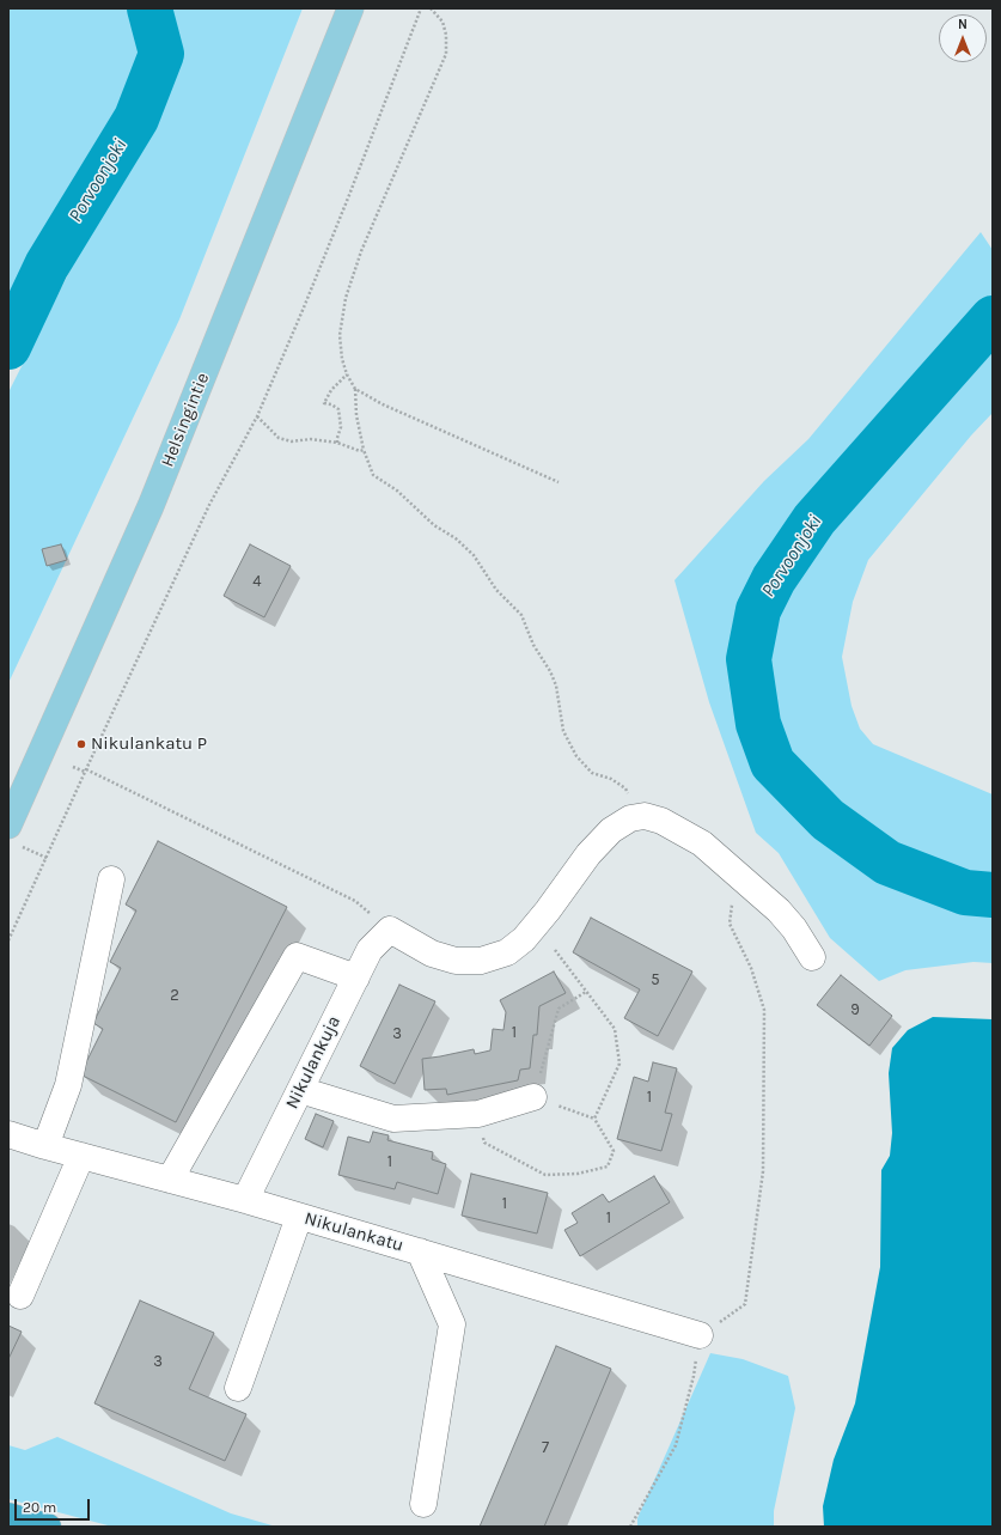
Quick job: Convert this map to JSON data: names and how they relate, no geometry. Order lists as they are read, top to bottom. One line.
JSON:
{"streets":{"main road":["Helsingintie"],"street":["Nikulankuja","Nikulankatu"]},"crossings":[["Nikulankuja","Nikulankatu"]],"water":["Porvoonjoki"],"places":["Nikulankatu P"],"house_numbers":["4","5","2","9","1","3","1","1","1","1","3","7"],"scale_bar":"20 m","north":"top"}
